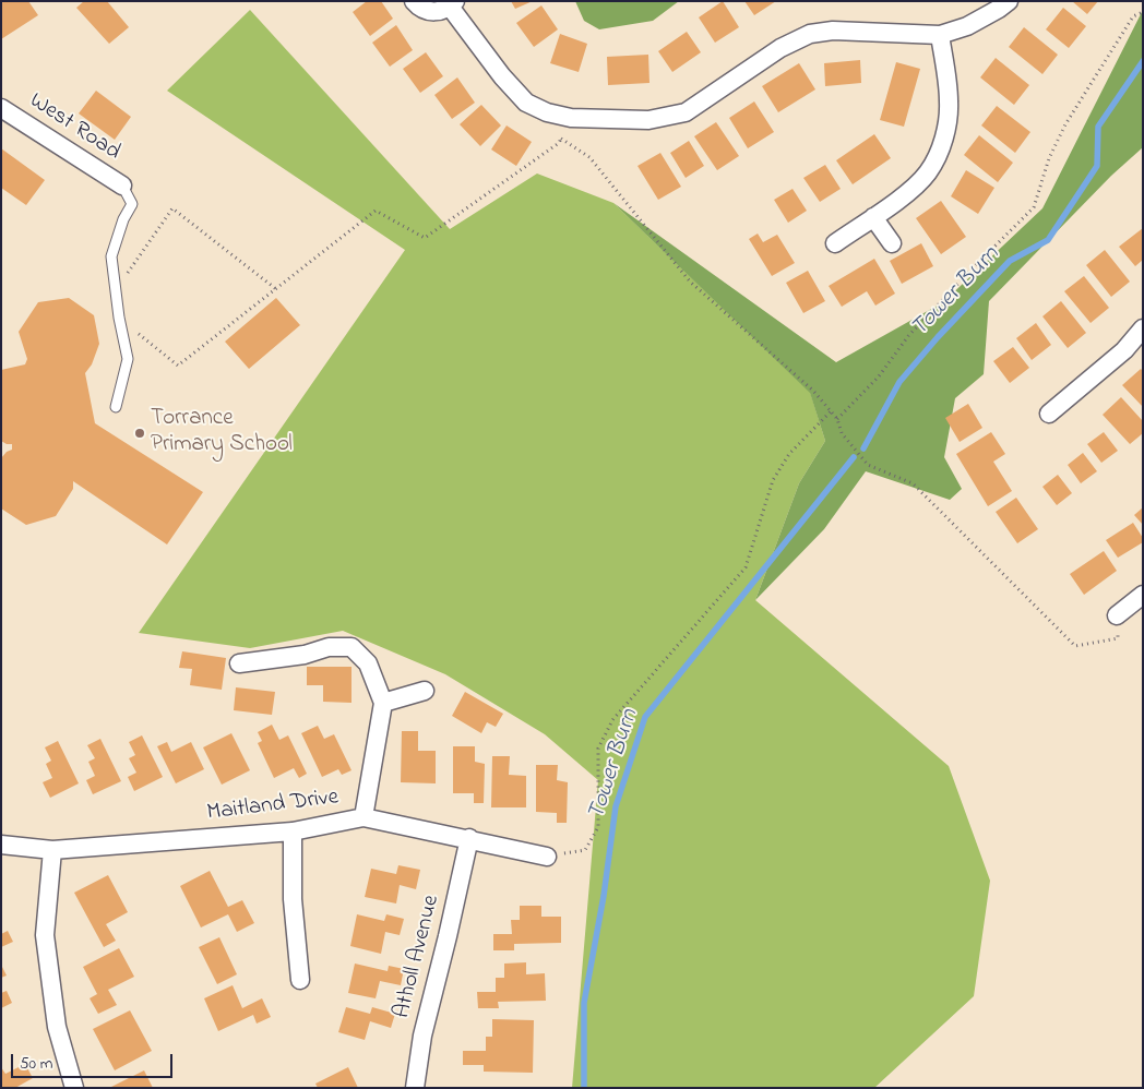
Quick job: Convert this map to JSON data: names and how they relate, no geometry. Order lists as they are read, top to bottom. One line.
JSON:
{"streets":{"street":["West Road","Maitland Drive","Atholl Avenue"]},"crossings":[["Maitland Drive","Atholl Avenue"]],"water":["Tower Burn"],"places":["Torrance Primary School"],"scale_bar":"50 m"}
